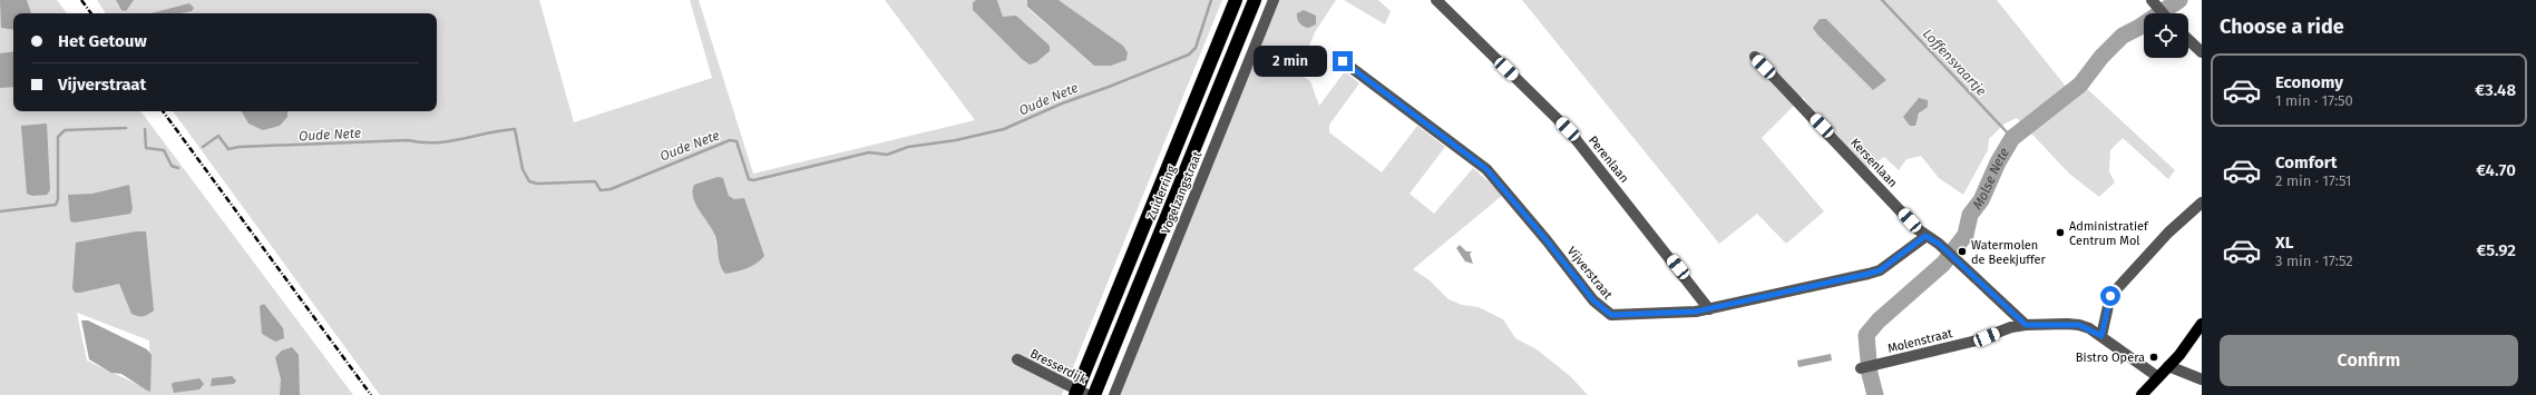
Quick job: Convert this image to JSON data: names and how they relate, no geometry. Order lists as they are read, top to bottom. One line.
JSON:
{"streets":{"highway":["Zuiderring"],"street":["Perenlaan","Kersenlaan","Vogelzangstraat","Vijverstraat","Molenstraat","Bresserdijk"]},"crossings":[["Perenlaan","Vijverstraat"],["Kersenlaan","Vijverstraat"],["Kersenlaan","Molenstraat"],["Zuiderring","Bresserdijk"]],"water":["Loffensvaartje","Oude Nete","Molse Nete"],"places":["Administratief Centrum Mol","Watermolen de Beekjuffer","Bistro Opera"],"page":{"heading":"Choose a ride","banner":["Het Getouw","Vijverstraat"],"bubble":"2 min","list":[{"name":"Economy","note":"1 min · 17:50","value":"€3.48"},{"name":"Comfort","note":"2 min · 17:51","value":"€4.70"},{"name":"XL","note":"3 min · 17:52","value":"€5.92"}],"buttons":"Confirm"}}
